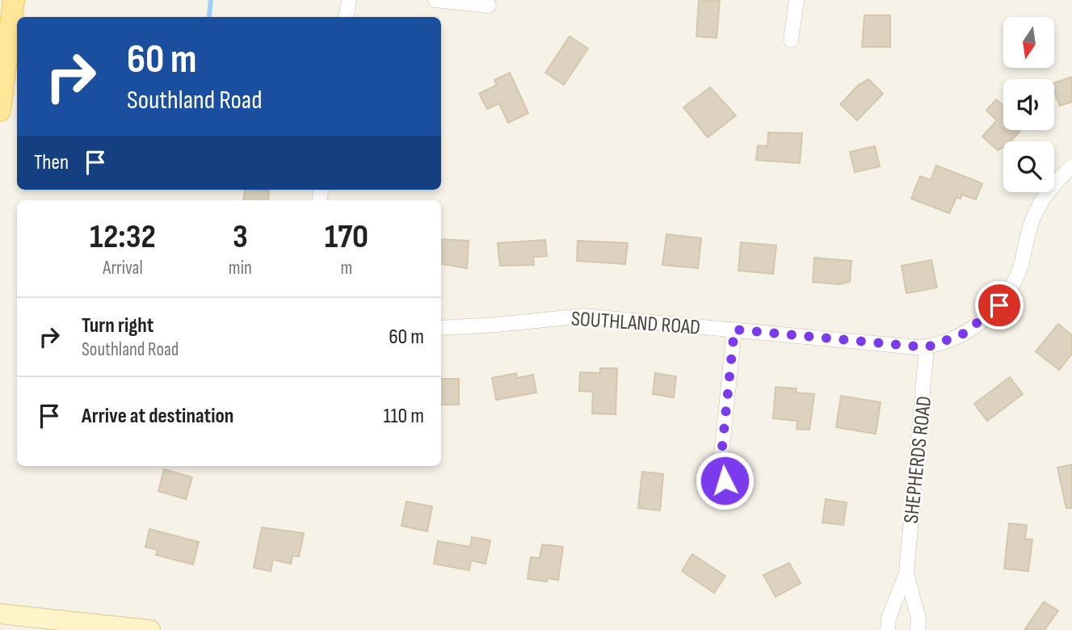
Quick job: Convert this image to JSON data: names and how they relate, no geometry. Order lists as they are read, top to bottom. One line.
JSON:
{"streets":{"street":["SOUTHLAND ROAD","SHEPHERDS ROAD"]},"crossings":[["SOUTHLAND ROAD","SHEPHERDS ROAD"]],"north":"bottom","page":{"turn":["60 m","Southland Road"],"then":"Then","eta":["12:32","Arrival","3","min","170","m"],"list":[{"name":"Turn right","note":"Southland Road","value":"60 m"},{"name":"Arrive at destination","value":"110 m"}]}}
